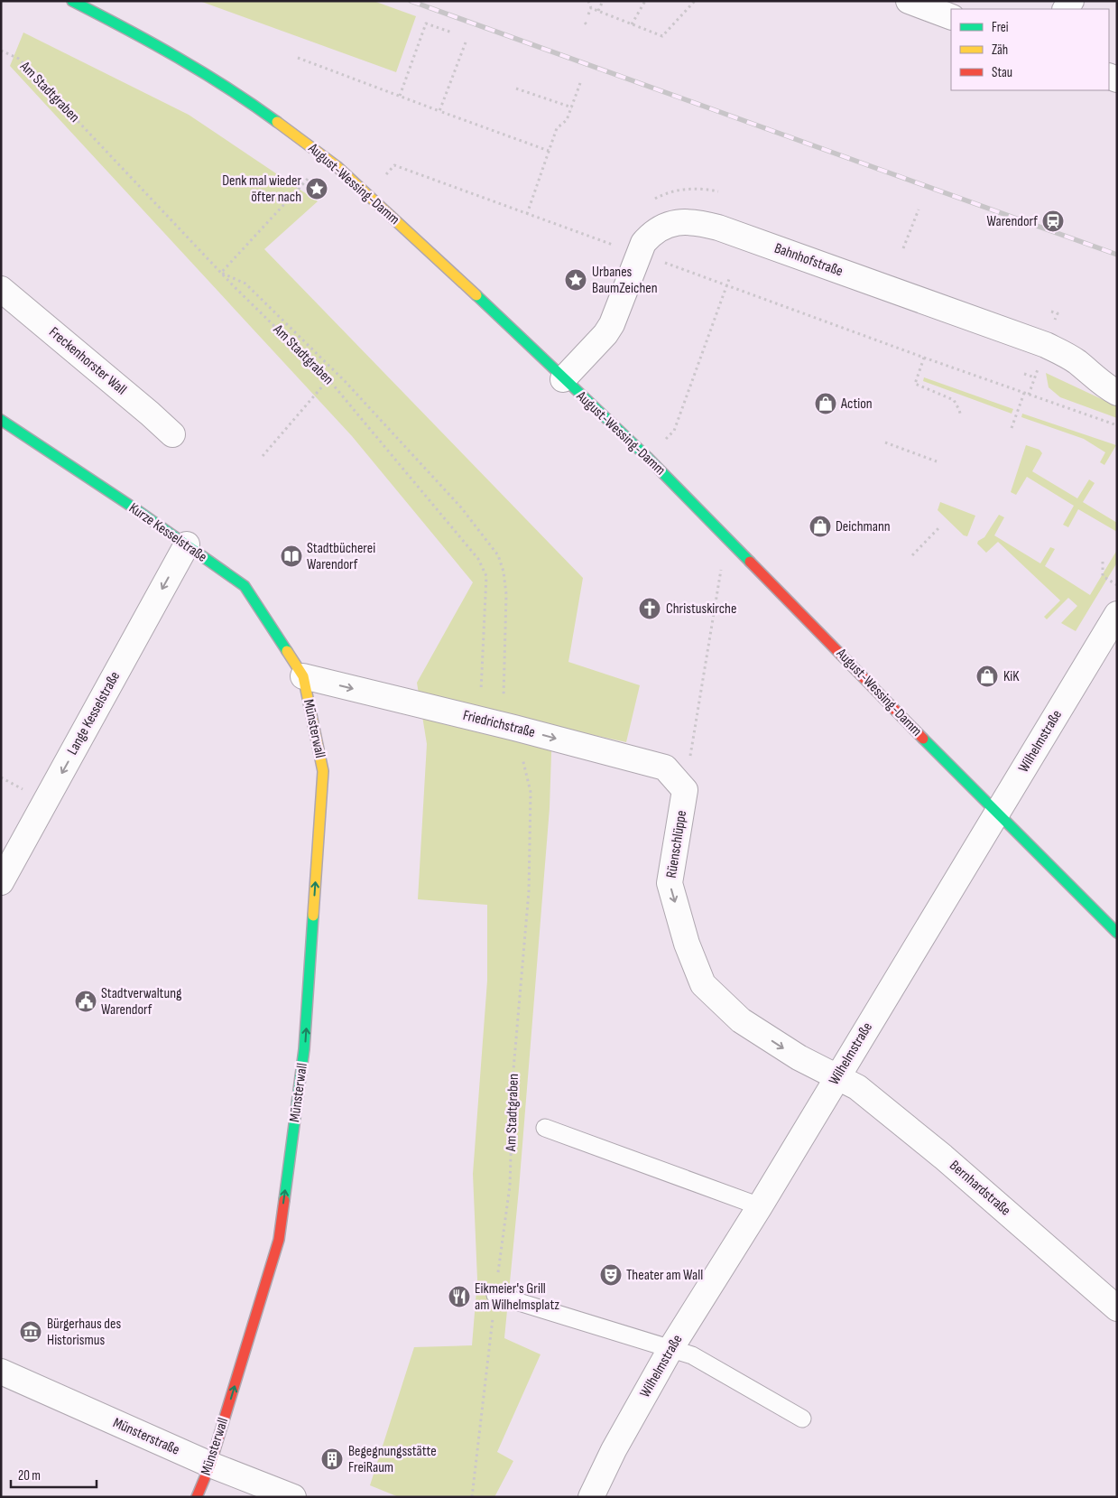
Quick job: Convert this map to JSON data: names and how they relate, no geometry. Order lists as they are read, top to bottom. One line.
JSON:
{"streets":{"main road":["August-Wessing-Damm","Kurze Kesselstraße","Münsterwall"],"street":["Bahnhofstraße","Freckenhorster Wall","Lange Kesselstraße","Friedrichstraße","Wilhelmstraße","Rüenschlüppe","Bernhardstraße","Münsterstraße"],"path":["Am Stadtgraben"]},"crossings":[["Am Stadtgraben","Friedrichstraße"],["August-Wessing-Damm","Bahnhofstraße"],["August-Wessing-Damm","Wilhelmstraße"],["August-Wessing-Damm","Rüenschlüppe"],["Kurze Kesselstraße","Lange Kesselstraße"],["Kurze Kesselstraße","Friedrichstraße"],["Kurze Kesselstraße","Münsterwall"],["Friedrichstraße","Münsterwall"],["Friedrichstraße","Rüenschlüppe"],["Münsterwall","Münsterstraße"],["Wilhelmstraße","Rüenschlüppe"],["Wilhelmstraße","Bernhardstraße"],["Rüenschlüppe","Bernhardstraße"]],"one_way":["Lange Kesselstraße","Friedrichstraße","Münsterwall","Rüenschlüppe"],"places":{"place":["Denk mal wieder öfter nach","Urbanes BaumZeichen"],"station":["Warendorf"],"shop":["Action","Deichmann","KiK"],"library":["Stadtbücherei Warendorf"],"church":["Christuskirche"],"public building":["Stadtverwaltung Warendorf"],"theatre":["Theater am Wall"],"restaurant":["Eikmeier's Grill am Wilhelmsplatz"],"museum":["Bürgerhaus des Historismus"],"building":["Begegnungsstätte FreiRaum"]},"legend":["Frei","Zäh","Stau"],"scale_bar":"20 m"}
